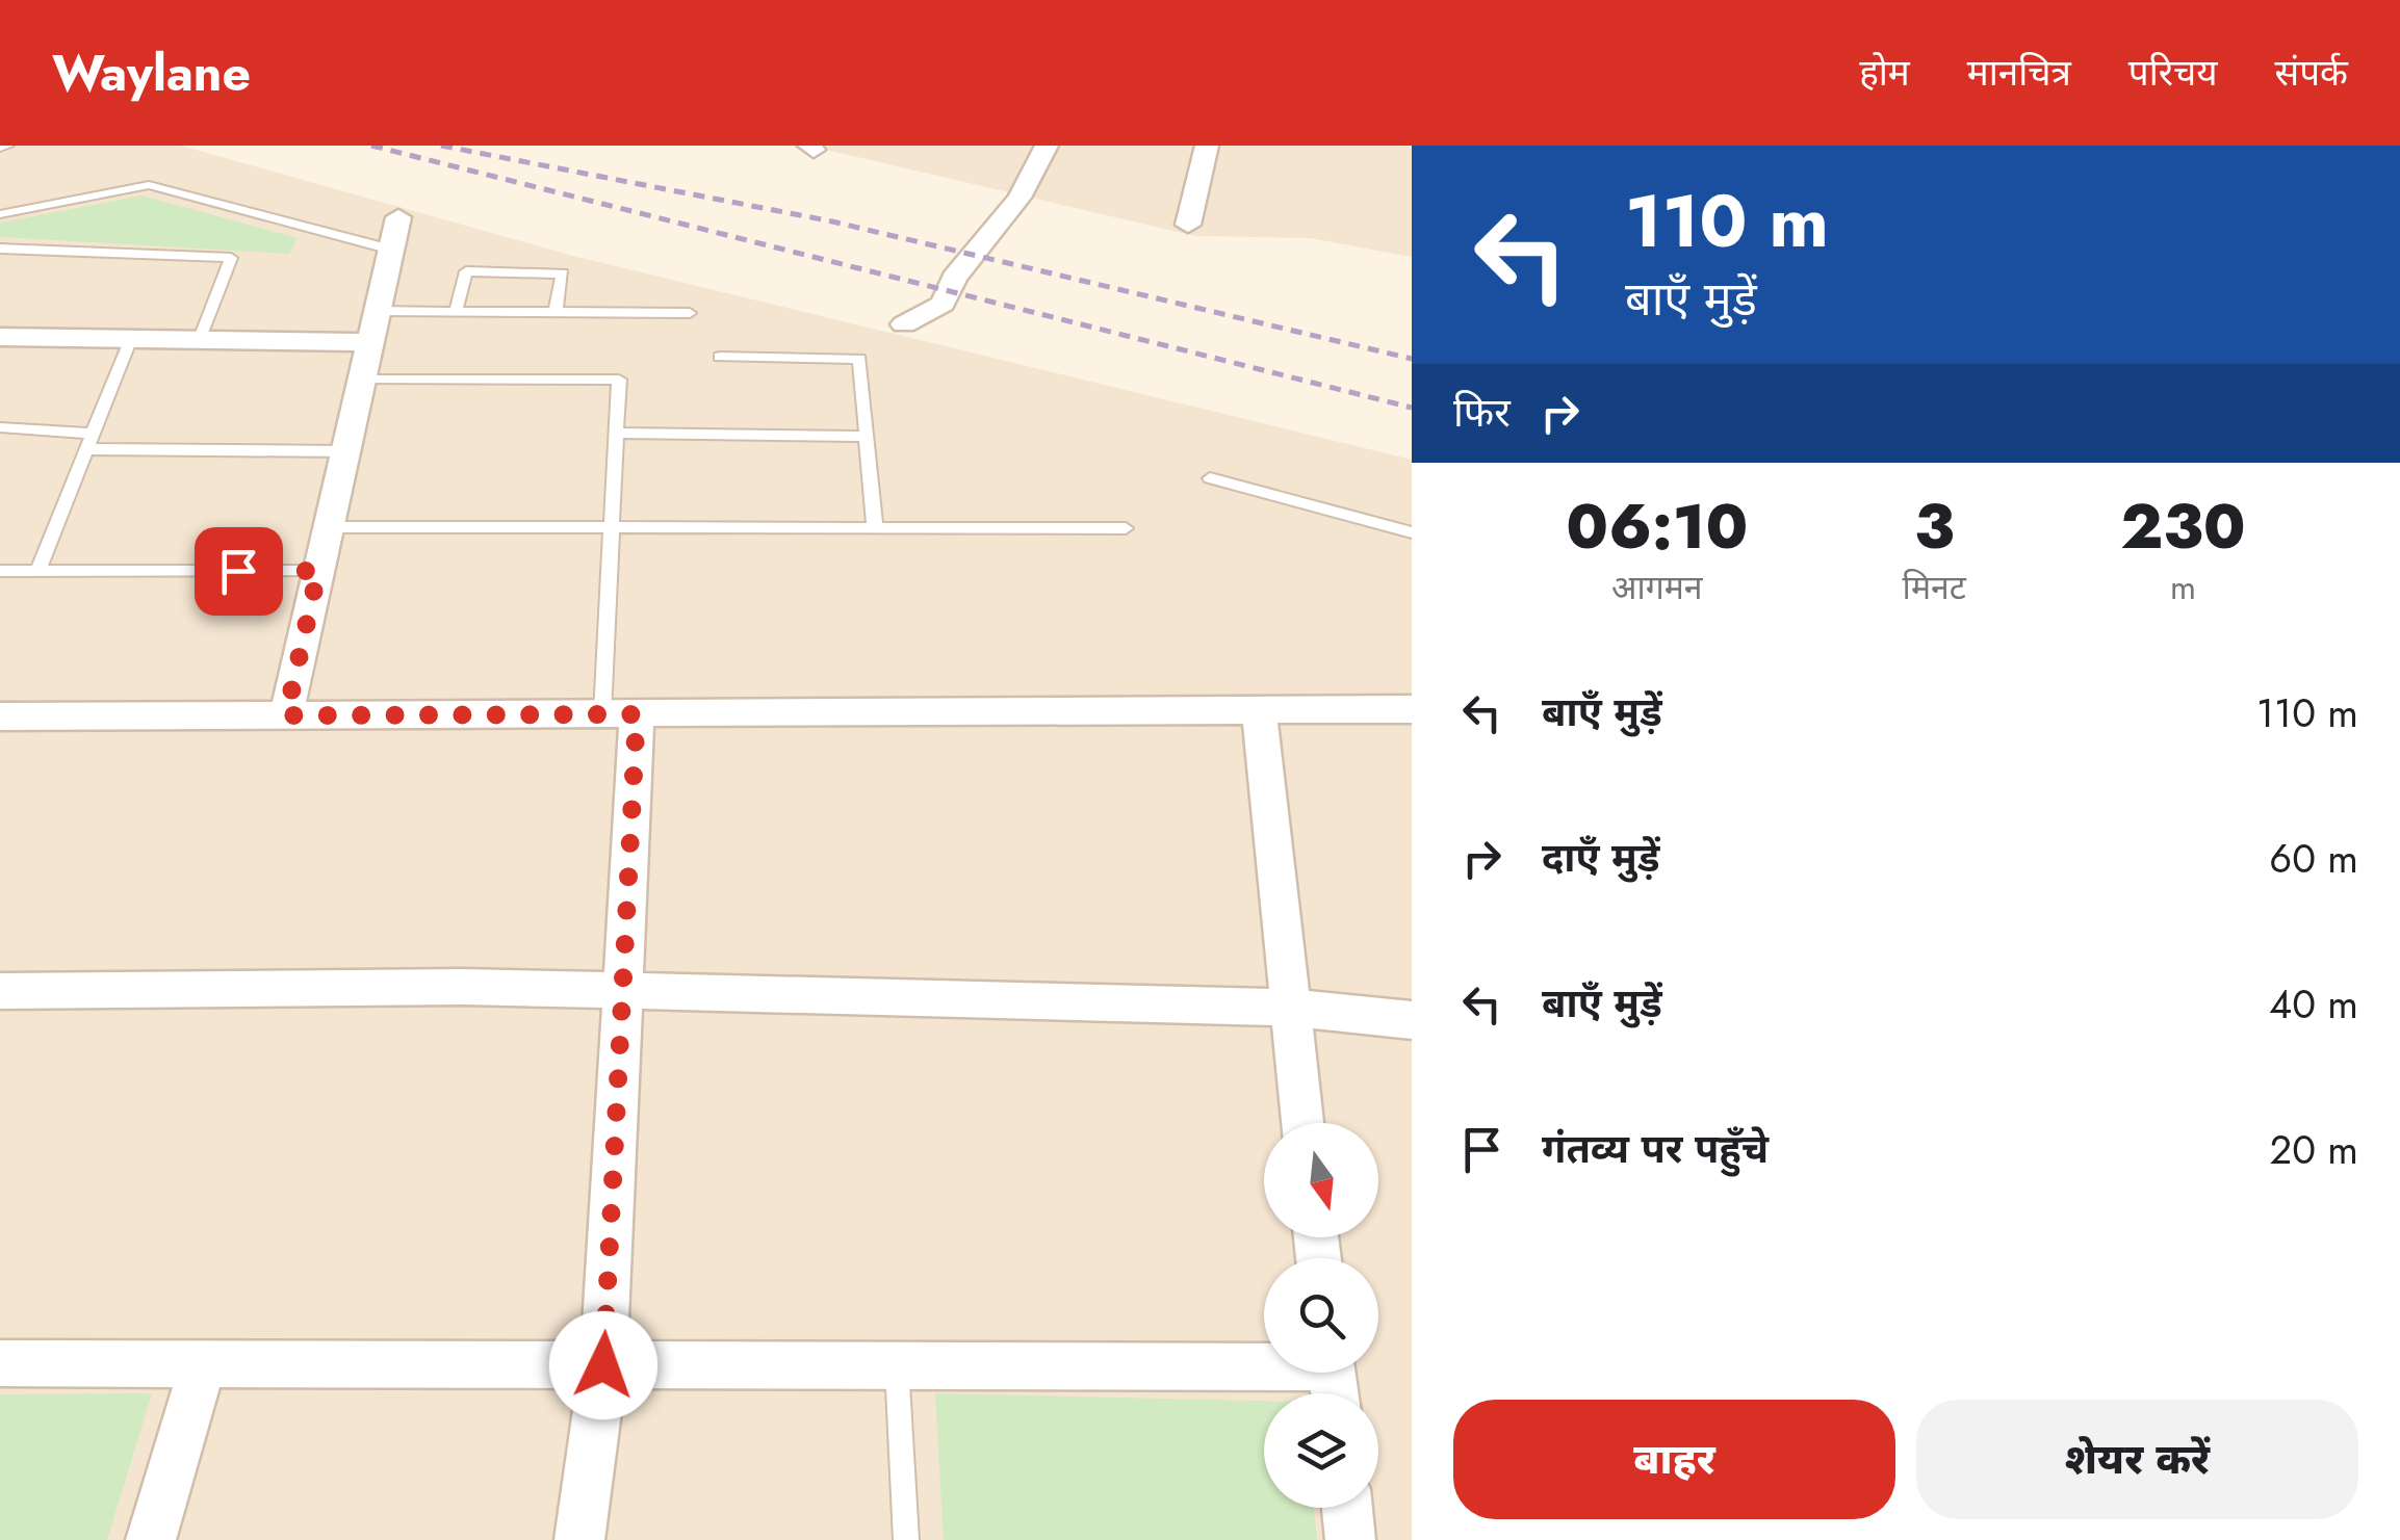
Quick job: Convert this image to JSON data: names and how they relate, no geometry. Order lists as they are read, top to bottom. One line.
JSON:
{"north":"bottom","page":{"header":"Waylane","nav":["होम","मानचित्र","परिचय","संपर्क"],"turn":["110 m","बाएँ मुड़ें"],"then":"फिर","eta":["06:10","आगमन","3","मिनट","230","m"],"list":[{"name":"बाएँ मुड़ें","value":"110 m"},{"name":"दाएँ मुड़ें","value":"60 m"},{"name":"बाएँ मुड़ें","value":"40 m"},{"name":"गंतव्य पर पहुँचे","value":"20 m"}],"buttons":["बाहर","शेयर करें"]}}
